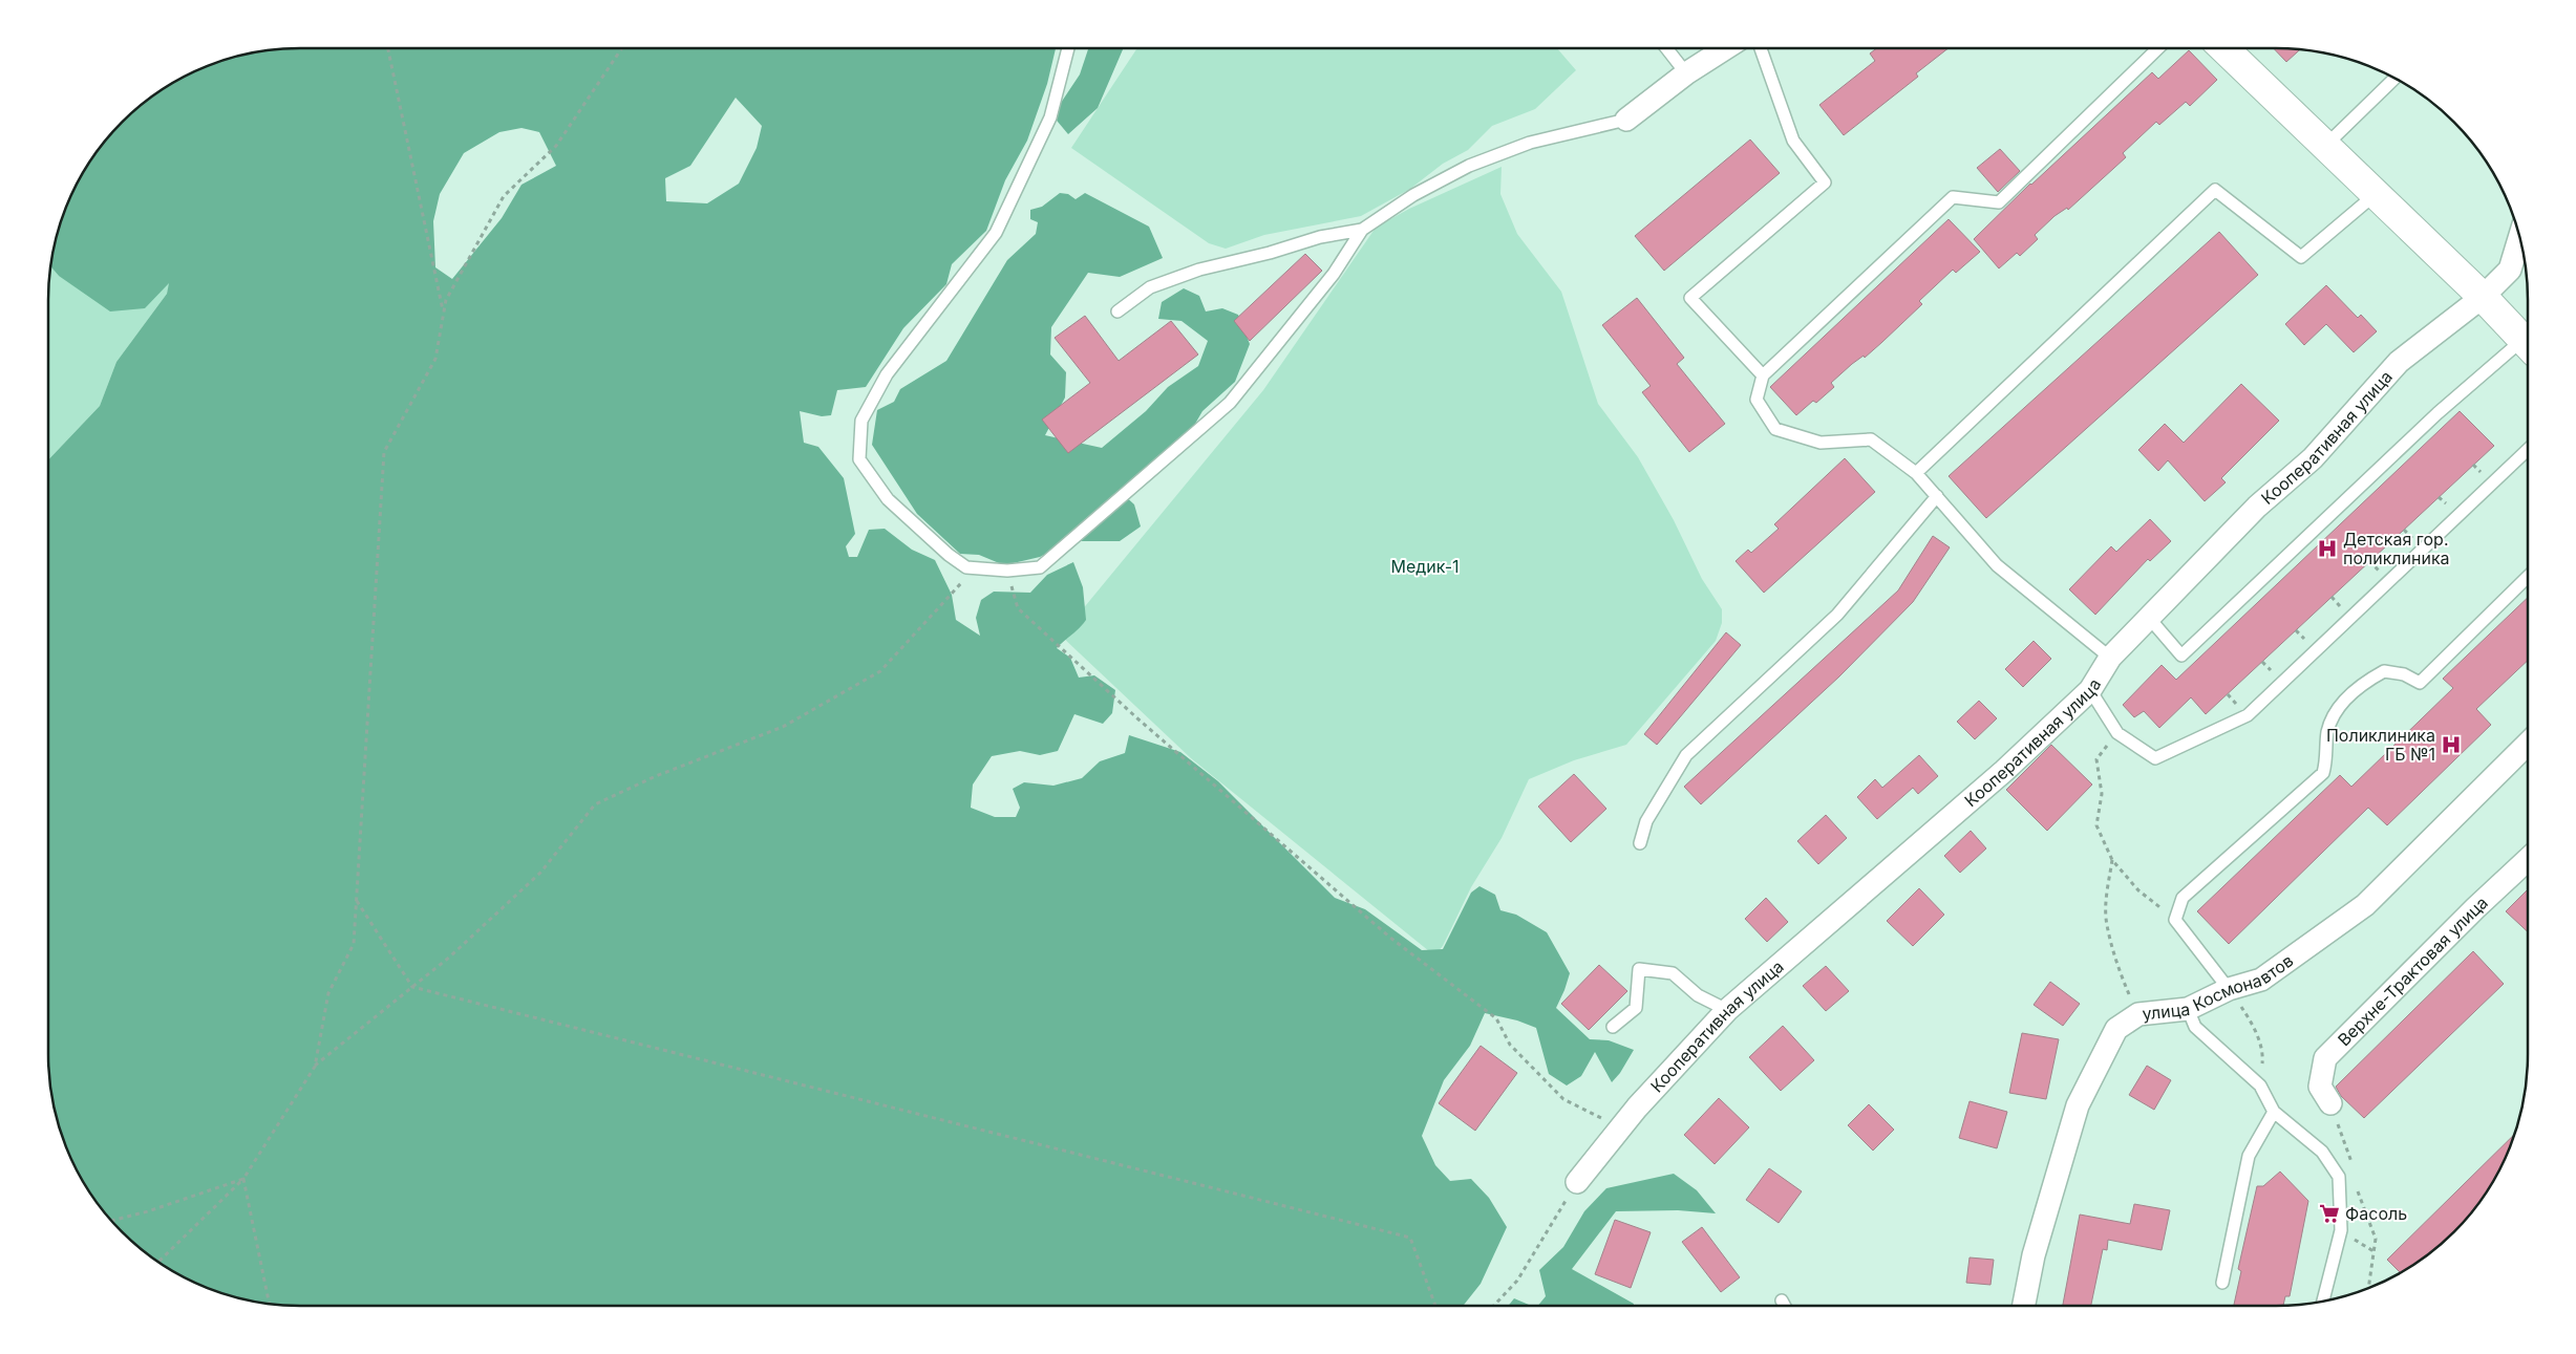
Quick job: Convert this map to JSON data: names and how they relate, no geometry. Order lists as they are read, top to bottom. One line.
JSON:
{"streets":{"street":["Кооперативная улица","Верхне-Трактовая улица","улица Космонавтов"]},"parks":["Медик-1"],"places":{"hospital":["Детская гор. поликлиника","Поликлиника ГБ №1"],"supermarket":["Фасоль"]}}
